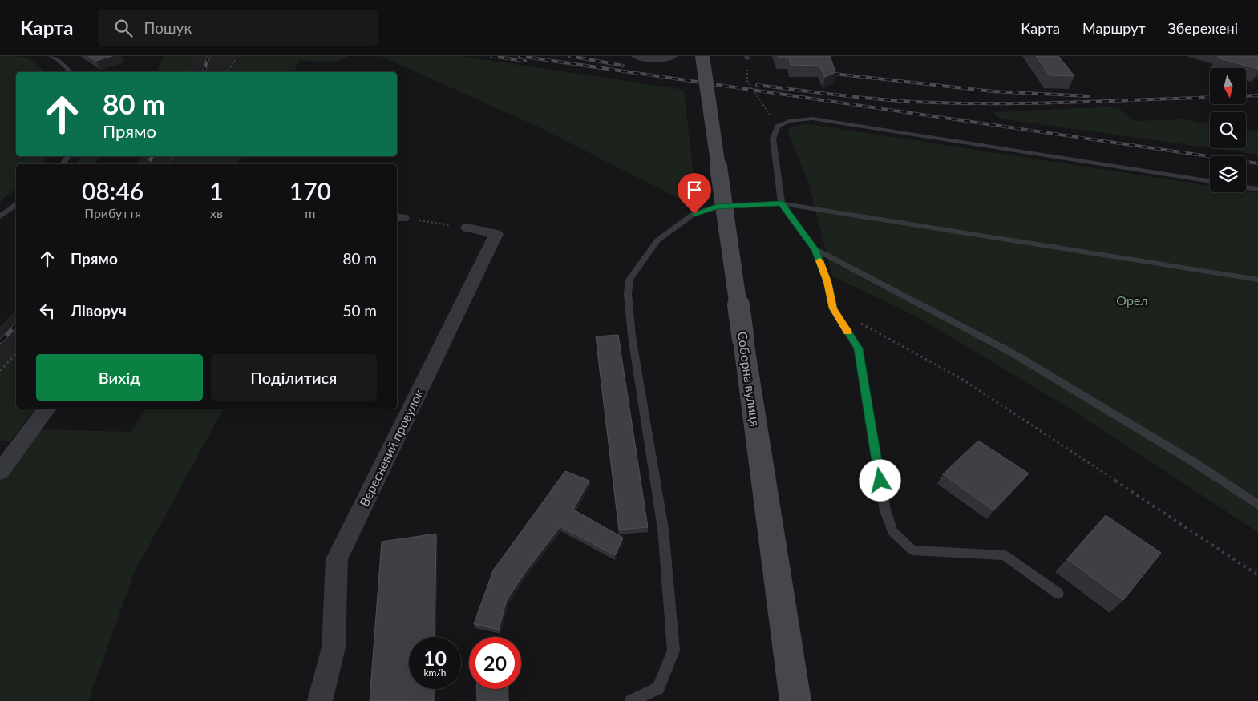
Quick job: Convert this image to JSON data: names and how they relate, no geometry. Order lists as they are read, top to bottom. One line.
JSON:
{"streets":{"main road":["Соборна вулиця"],"street":["Вересневий провулок"]},"parks":["Орел"],"north":"bottom","page":{"header":"Карта","search":"Пошук","nav":["Карта","Маршрут","Збережені"],"turn":["80 m","Прямо"],"eta":["08:46","Прибуття","1","хв","170","m"],"list":[{"name":"Прямо","value":"80 m"},{"name":"Ліворуч","value":"50 m"}],"buttons":["Вихід","Поділитися"],"speed":"10 km/h","limit":"20"}}
